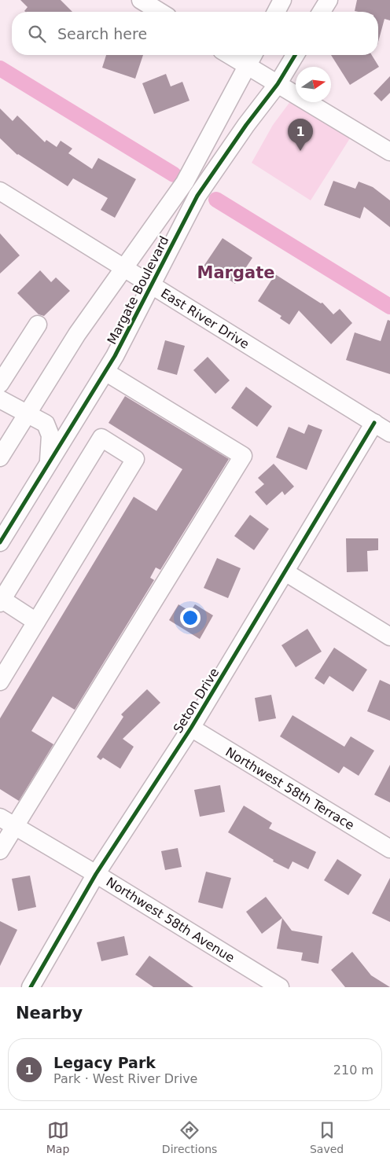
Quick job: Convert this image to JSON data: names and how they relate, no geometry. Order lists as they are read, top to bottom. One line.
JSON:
{"streets":{"street":["Margate Boulevard","East River Drive","Seton Drive","Northwest 58th Terrace","Northwest 58th Avenue"]},"crossings":[["Margate Boulevard","East River Drive"],["East River Drive","Seton Drive"],["Seton Drive","Northwest 58th Terrace"],["Seton Drive","Northwest 58th Avenue"]],"districts":["Margate"],"north":"right","page":{"search":"Search here","pins":"1","heading":"Nearby","list":[{"mark":"1","name":"Legacy Park","note":"Park · West River Drive","value":"210 m"}],"nav":["Map","Directions","Saved"]}}
